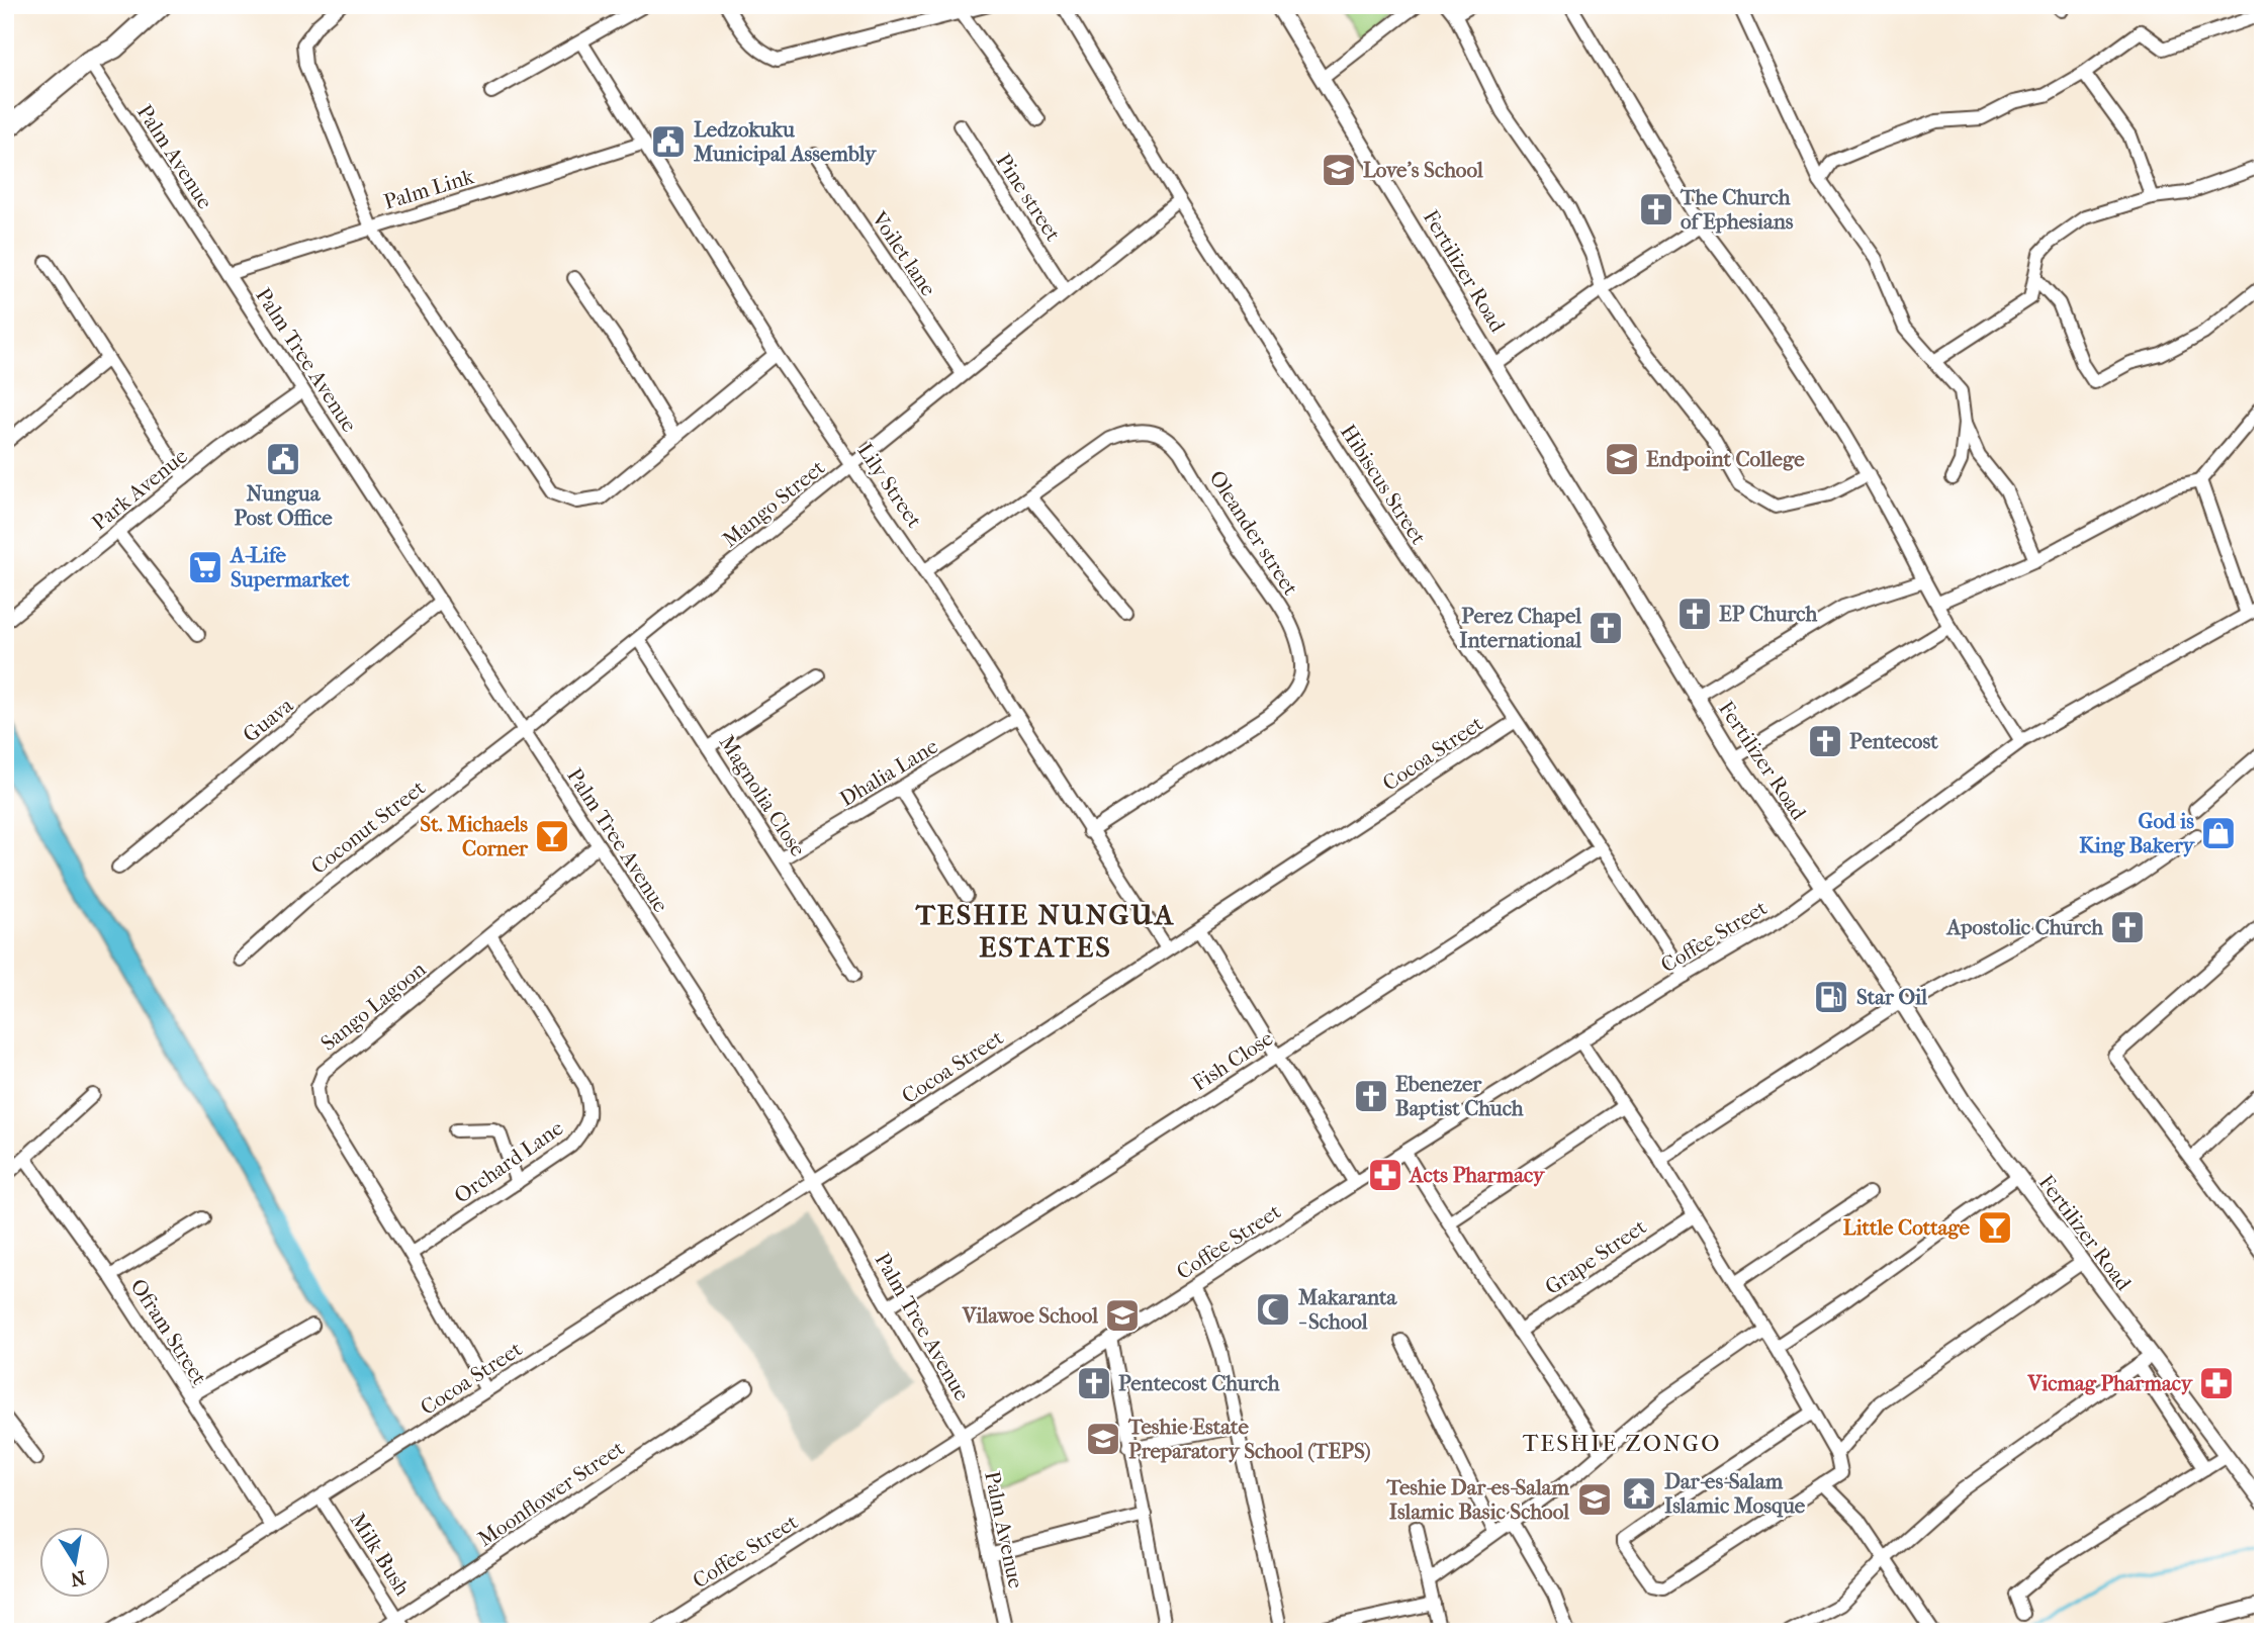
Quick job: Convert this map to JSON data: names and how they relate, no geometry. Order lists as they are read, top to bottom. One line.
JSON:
{"streets":{"street":["Palm Avenue","Palm Link","Pine street","Voilet lane","Fertilizer Road","Palm Tree Avenue","Hibiscus Street","Lily Street","Park Avenue","Mango Street","Oleander street","Guava","Cocoa Street","Dhalia Lane","Magnolia Close","Coconut Street","Coffee Street","Sango Lagoon","Fish Close","Orchard Lane","Grape Street","Ofram Street","Moonflower Street","Milk Bush"]},"crossings":[["Palm Avenue","Palm Link"],["Palm Avenue","Palm Tree Avenue"],["Palm Avenue","Coffee Street"],["Palm Link","Palm Tree Avenue"],["Palm Link","Lily Street"],["Pine street","Mango Street"],["Voilet lane","Mango Street"],["Fertilizer Road","Coffee Street"],["Palm Tree Avenue","Park Avenue"],["Palm Tree Avenue","Mango Street"],["Palm Tree Avenue","Guava"],["Palm Tree Avenue","Cocoa Street"],["Palm Tree Avenue","Coconut Street"],["Palm Tree Avenue","Coffee Street"],["Palm Tree Avenue","Sango Lagoon"],["Palm Tree Avenue","Fish Close"],["Hibiscus Street","Mango Street"],["Hibiscus Street","Cocoa Street"],["Hibiscus Street","Coffee Street"],["Hibiscus Street","Fish Close"],["Lily Street","Mango Street"],["Lily Street","Oleander street"],["Lily Street","Cocoa Street"],["Lily Street","Dhalia Lane"],["Mango Street","Magnolia Close"],["Mango Street","Coconut Street"],["Cocoa Street","Sango Lagoon"],["Cocoa Street","Milk Bush"],["Dhalia Lane","Magnolia Close"],["Sango Lagoon","Orchard Lane"],["Moonflower Street","Milk Bush"]],"districts":["TESHIE NUNGUA ESTATES","TESHIE ZONGO"],"places":{"public building":["Ledzokuku Municipal Assembly","Nungua Post Office"],"school or university":["Love's School","Endpoint College","Vilawoe School","Teshie Estate Preparatory School (TEPS)","Teshie Dar-es-Salam Islamic Basic School"],"church":["The Church of Ephesians","EP Church","Perez Chapel International","Pentecost","Apostolic Church","Ebenezer Baptist Chuch","Pentecost Church"],"supermarket":["A-Life Supermarket"],"shop":["God is King Bakery"],"bar":["St. Michaels Corner","Little Cottage"],"fuel station":["Star Oil"],"pharmacy":["Acts Pharmacy","Vicmag Pharmacy"],"mosque":["Makaranta - School"],"temple":["Dar-es-Salam Islamic Mosque"]},"north":"bottom"}
